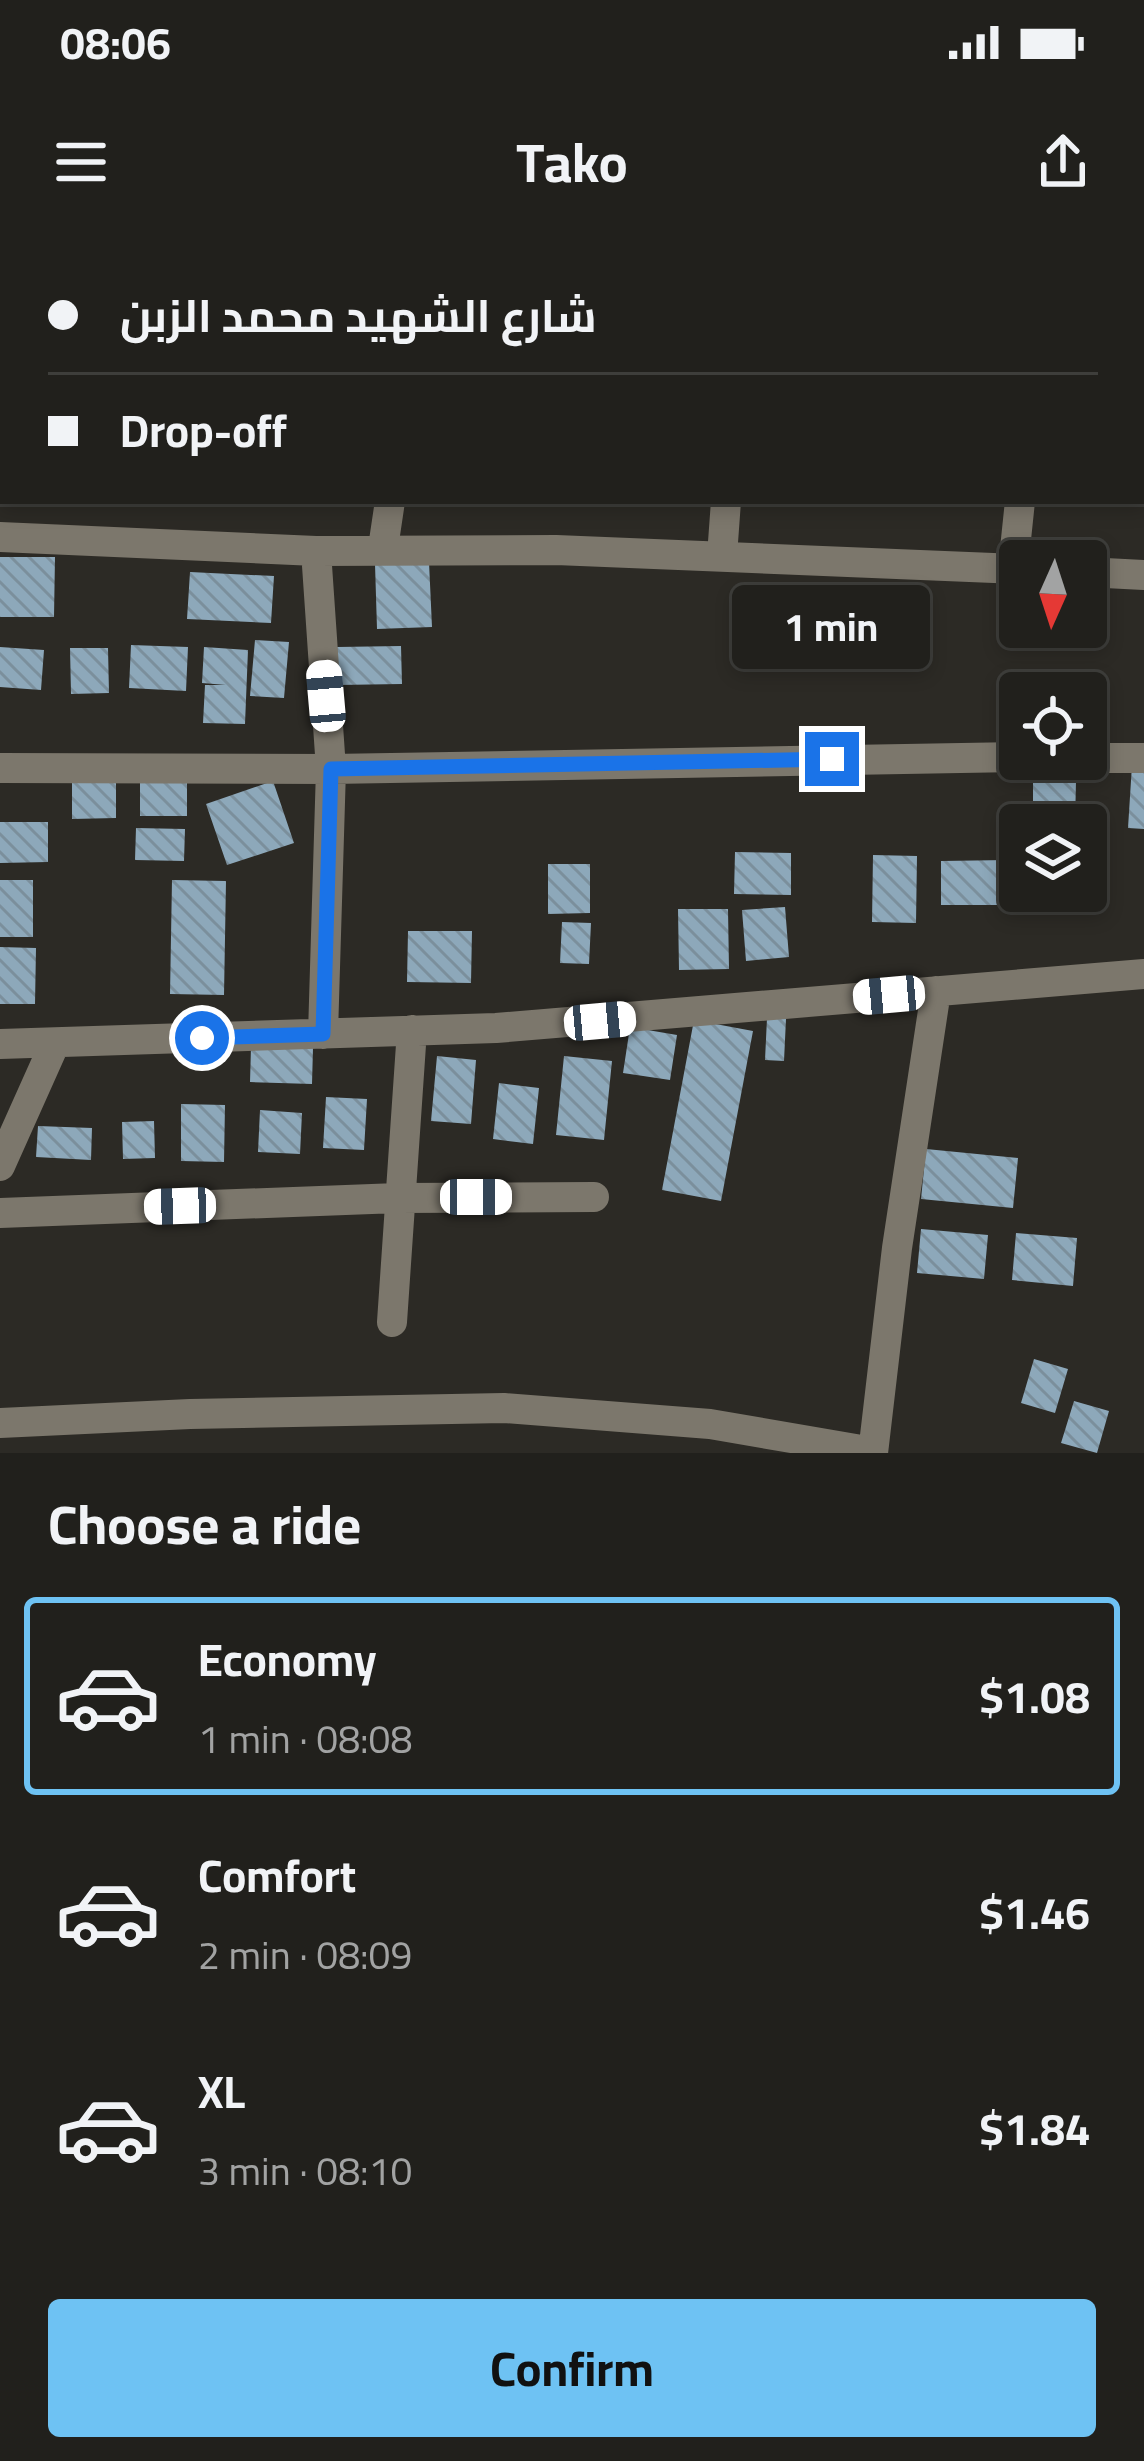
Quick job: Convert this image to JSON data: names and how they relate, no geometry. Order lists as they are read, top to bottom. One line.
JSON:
{"north":"bottom","page":{"status":"08:06","header":"Tako","banner":["شارع الشهيد محمد الزبن","Drop-off"],"bubble":"1 min","heading":"Choose a ride","list":[{"name":"Economy","note":"1 min · 08:08","value":"$1.08"},{"name":"Comfort","note":"2 min · 08:09","value":"$1.46"},{"name":"XL","note":"3 min · 08:10","value":"$1.84"}],"buttons":"Confirm"}}
